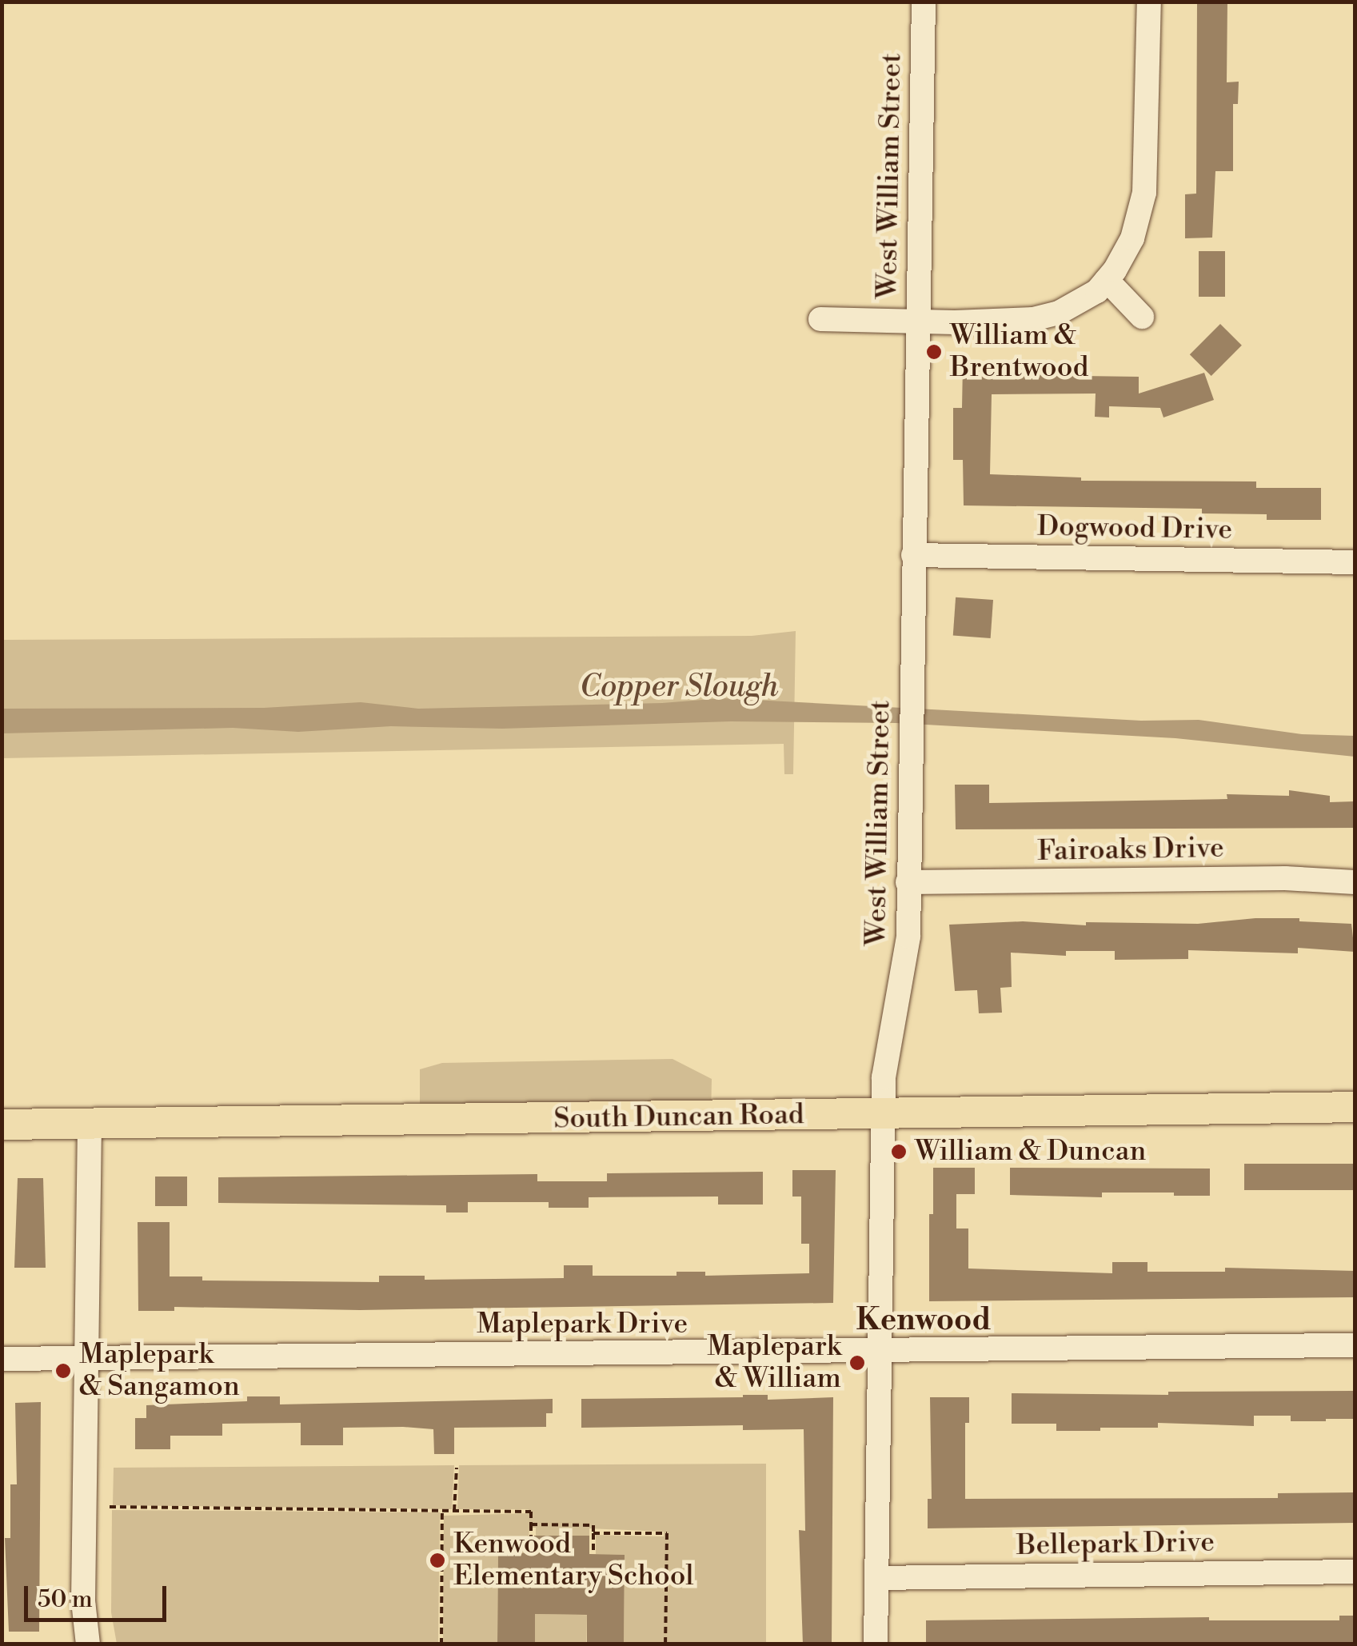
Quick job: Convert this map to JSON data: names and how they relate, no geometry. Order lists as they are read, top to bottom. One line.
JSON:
{"streets":{"main road":["South Duncan Road"],"street":["West William Street","Dogwood Drive","Fairoaks Drive","Maplepark Drive","Bellepark Drive"]},"crossings":[["West William Street","Dogwood Drive"],["West William Street","Fairoaks Drive"],["West William Street","South Duncan Road"],["West William Street","Maplepark Drive"],["West William Street","Bellepark Drive"]],"districts":["Kenwood"],"water":["Copper Slough"],"places":["William & Brentwood","William & Duncan","Maplepark & William","Maplepark & Sangamon","Kenwood Elementary School"],"scale_bar":"50 m"}
